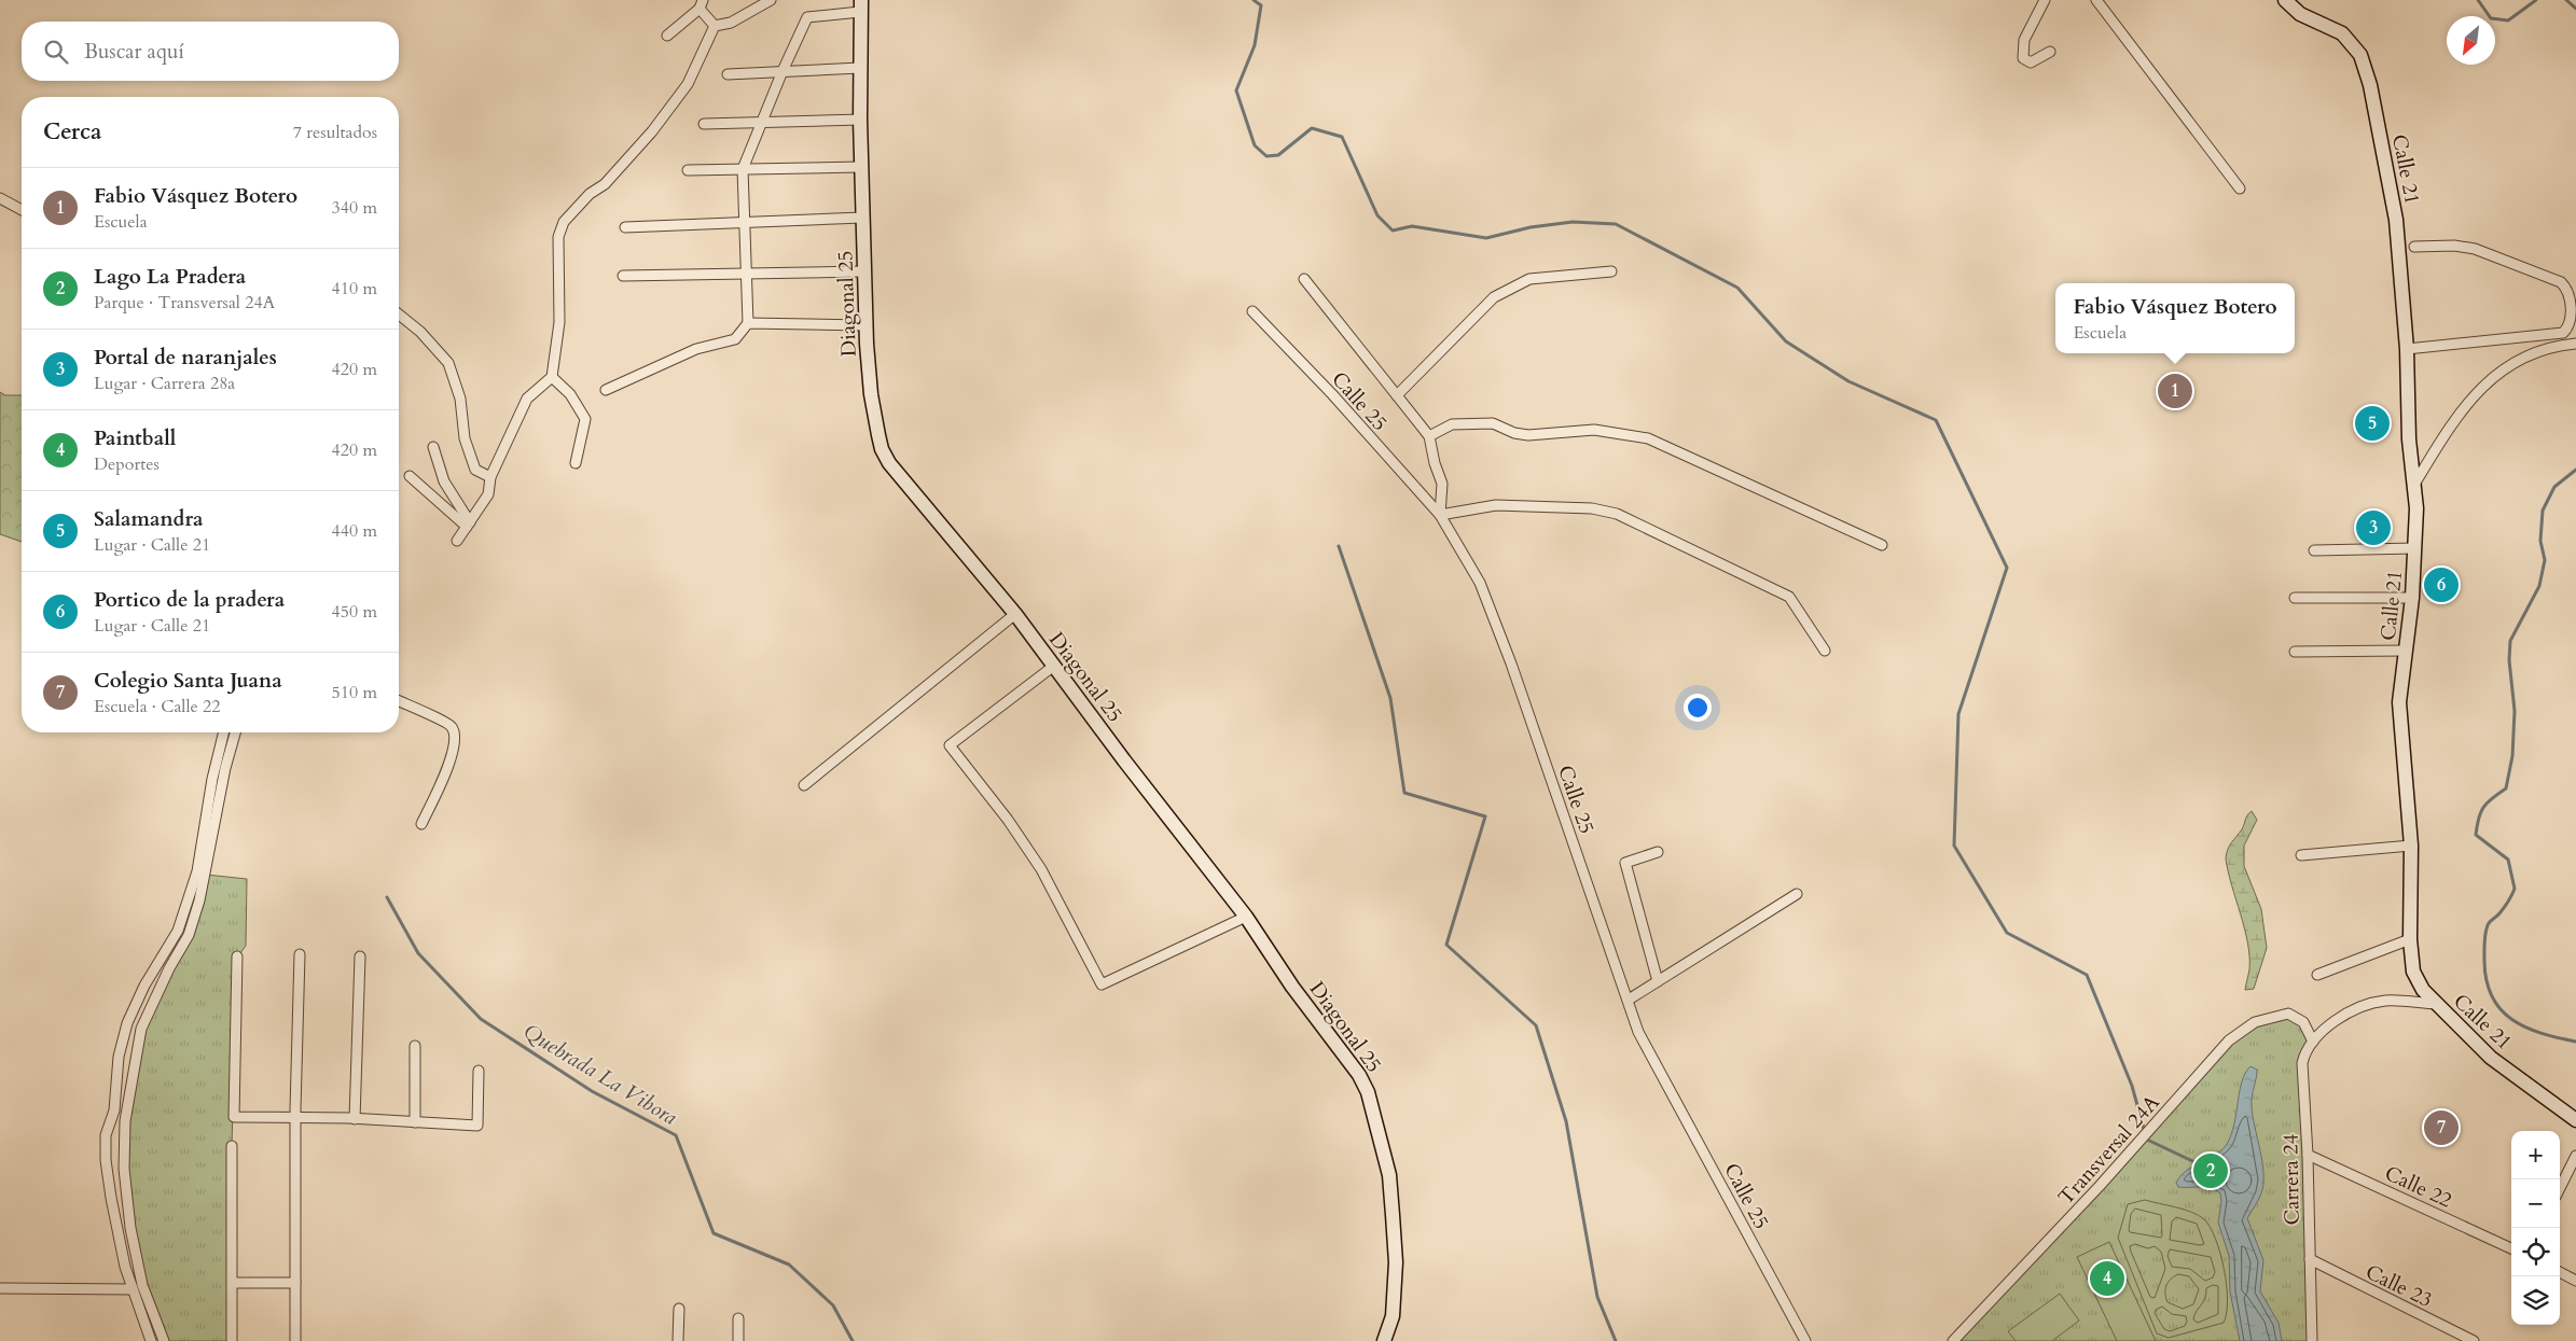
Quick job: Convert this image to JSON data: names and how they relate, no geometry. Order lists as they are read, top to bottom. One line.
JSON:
{"streets":{"street":["Calle 21","Diagonal 25","Calle 25","Transversal 24A","Carrera 24","Calle 22","Calle 23"]},"crossings":[["Transversal 24A","Carrera 24"],["Carrera 24","Calle 22"],["Carrera 24","Calle 23"]],"water":["Quebrada La Vibora"],"north":"bottom left","page":{"search":"Buscar aquí","heading":["Cerca","7 resultados"],"list":[{"mark":"1","name":"Fabio Vásquez Botero","note":"Escuela","value":"340 m"},{"mark":"2","name":"Lago La Pradera","note":"Parque · Transversal 24A","value":"410 m"},{"mark":"3","name":"Portal de naranjales","note":"Lugar · Carrera 28a","value":"420 m"},{"mark":"4","name":"Paintball","note":"Deportes","value":"420 m"},{"mark":"5","name":"Salamandra","note":"Lugar · Calle 21","value":"440 m"},{"mark":"6","name":"Portico de la pradera","note":"Lugar · Calle 21","value":"450 m"},{"mark":"7","name":"Colegio Santa Juana","note":"Escuela · Calle 22","value":"510 m"}],"popup":["Fabio Vásquez Botero","Escuela"],"pins":["1","5","3","6","7","2","4"],"map_buttons":["+","−"]}}
